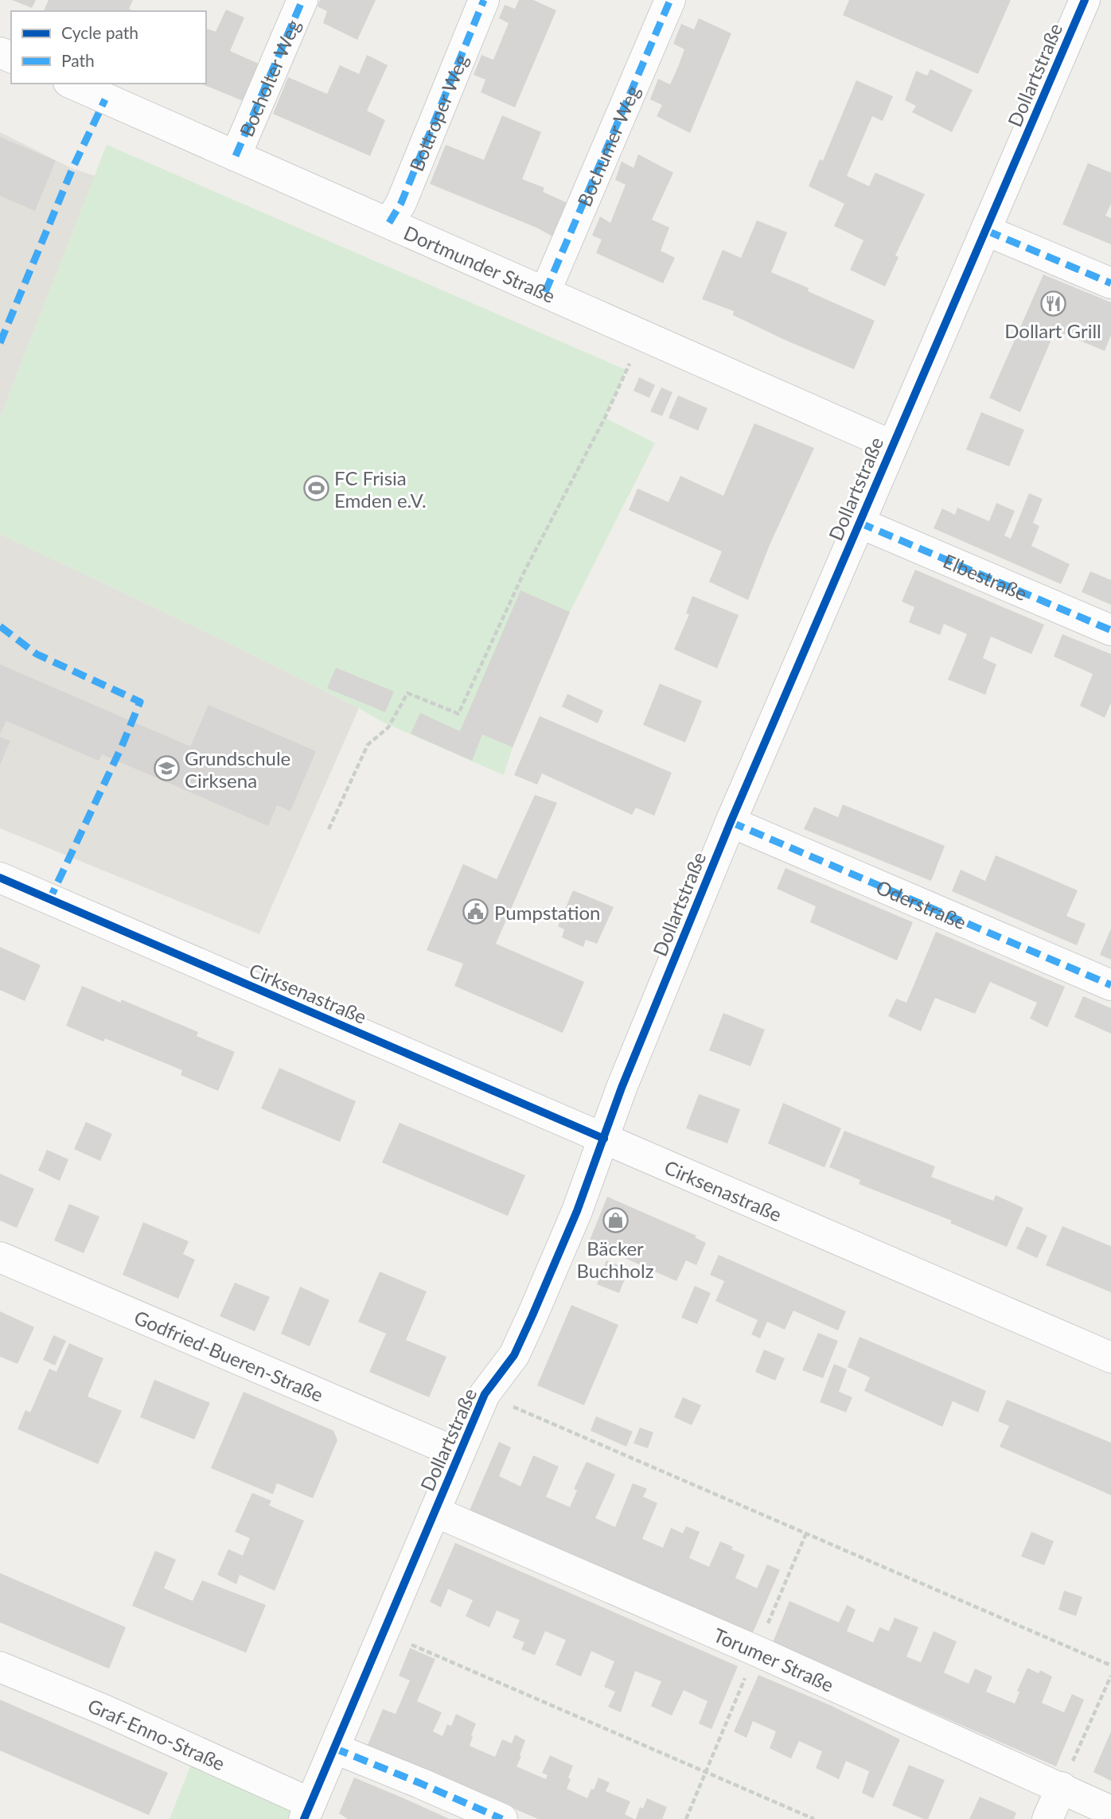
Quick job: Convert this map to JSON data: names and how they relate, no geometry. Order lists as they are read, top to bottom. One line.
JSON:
{"streets":{"street":["Dollartstraße","Bocholter Weg","Bottroper Weg","Bochumer Weg","Dortmunder Straße","Elbestraße","Oderstraße","Cirksenastraße","Godfried-Bueren-Straße","Torumer Straße","Graf-Enno-Straße"]},"crossings":[["Dollartstraße","Dortmunder Straße"],["Dollartstraße","Elbestraße"],["Dollartstraße","Oderstraße"],["Dollartstraße","Cirksenastraße"],["Dollartstraße","Godfried-Bueren-Straße"],["Dollartstraße","Torumer Straße"],["Dollartstraße","Graf-Enno-Straße"],["Bocholter Weg","Dortmunder Straße"],["Bottroper Weg","Dortmunder Straße"],["Bochumer Weg","Dortmunder Straße"]],"places":{"restaurant":["Dollart Grill"],"sports":["FC Frisia Emden e.V."],"school or university":["Grundschule Cirksena"],"public building":["Pumpstation"],"shop":["Bäcker Buchholz"]},"legend":["Cycle path","Path"]}
